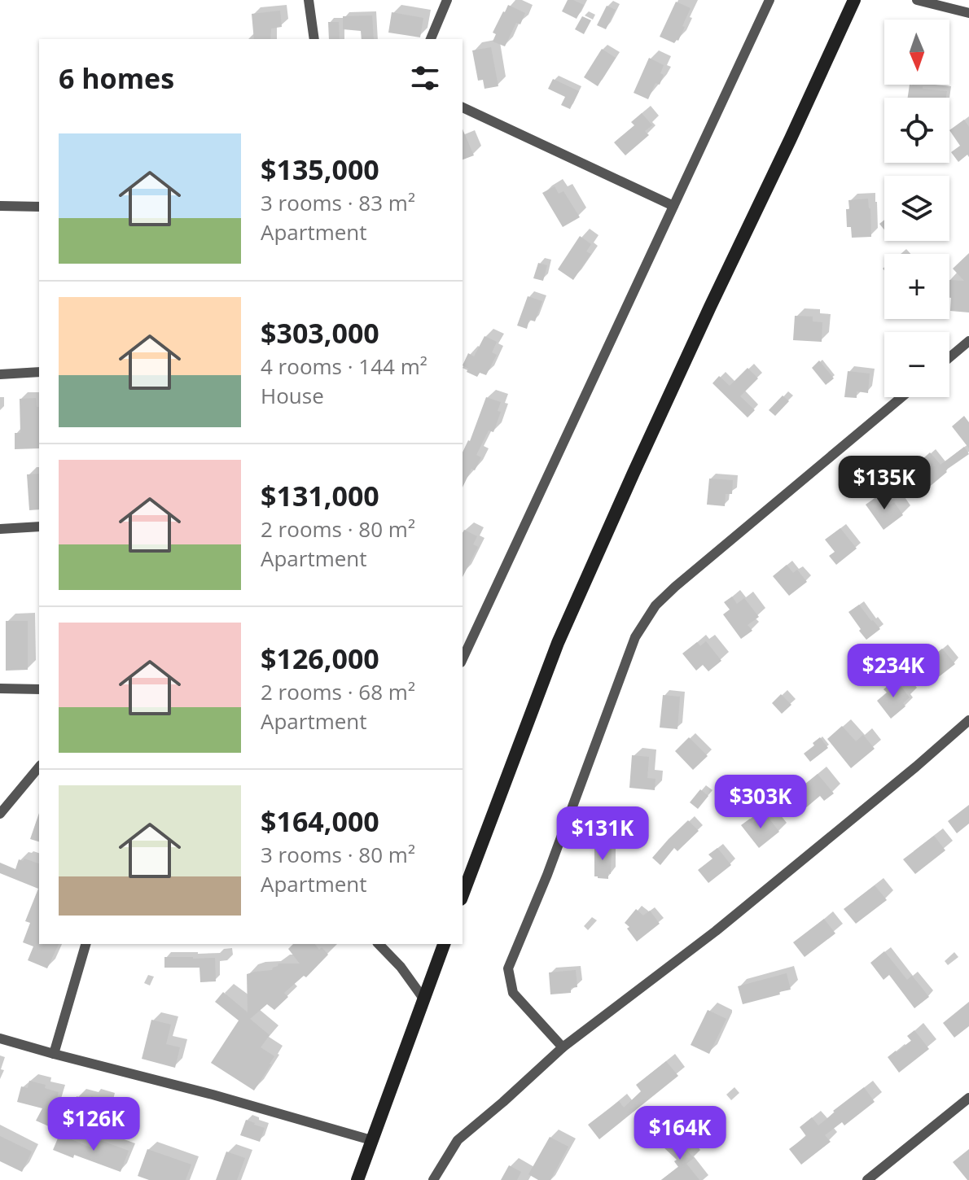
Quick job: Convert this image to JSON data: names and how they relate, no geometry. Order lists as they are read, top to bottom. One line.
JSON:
{"north":"bottom","page":{"map_buttons":["+","−"],"heading":"6 homes","list":[{"name":"$135,000","note":"3 rooms · 83 m² · Apartment"},{"name":"$303,000","note":"4 rooms · 144 m² · House"},{"name":"$131,000","note":"2 rooms · 80 m² · Apartment"},{"name":"$126,000","note":"2 rooms · 68 m² · Apartment"},{"name":"$164,000","note":"3 rooms · 80 m² · Apartment"}],"price":["$135K","$234K","$303K","$131K","$126K","$164K"]}}
